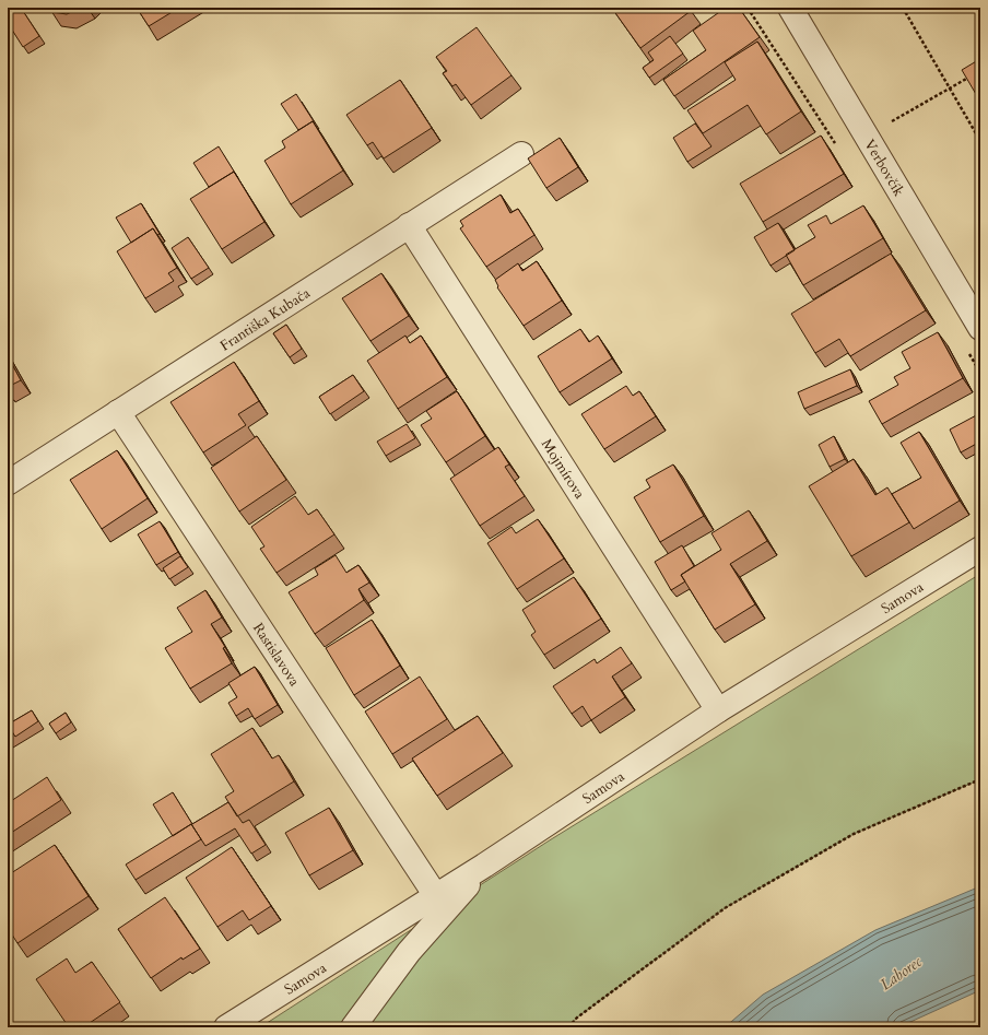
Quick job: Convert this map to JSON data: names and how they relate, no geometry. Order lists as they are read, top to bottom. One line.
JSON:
{"streets":{"street":["Verbovčík","Františka Kubača","Mojmírova","Samova","Rastislavova"]},"crossings":[["Františka Kubača","Mojmírova"],["Františka Kubača","Rastislavova"],["Mojmírova","Samova"],["Samova","Rastislavova"]],"water":["Laborec"]}
